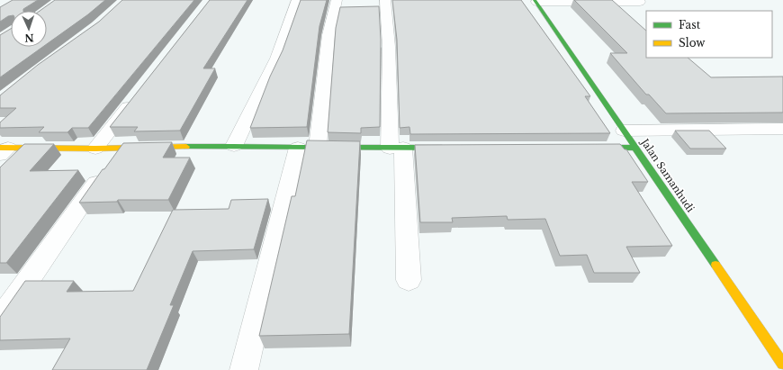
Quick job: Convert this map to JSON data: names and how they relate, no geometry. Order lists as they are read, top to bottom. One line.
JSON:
{"streets":{"street":["Jalan Samanhudi"]},"legend":["Fast","Slow"],"north":"bottom"}
